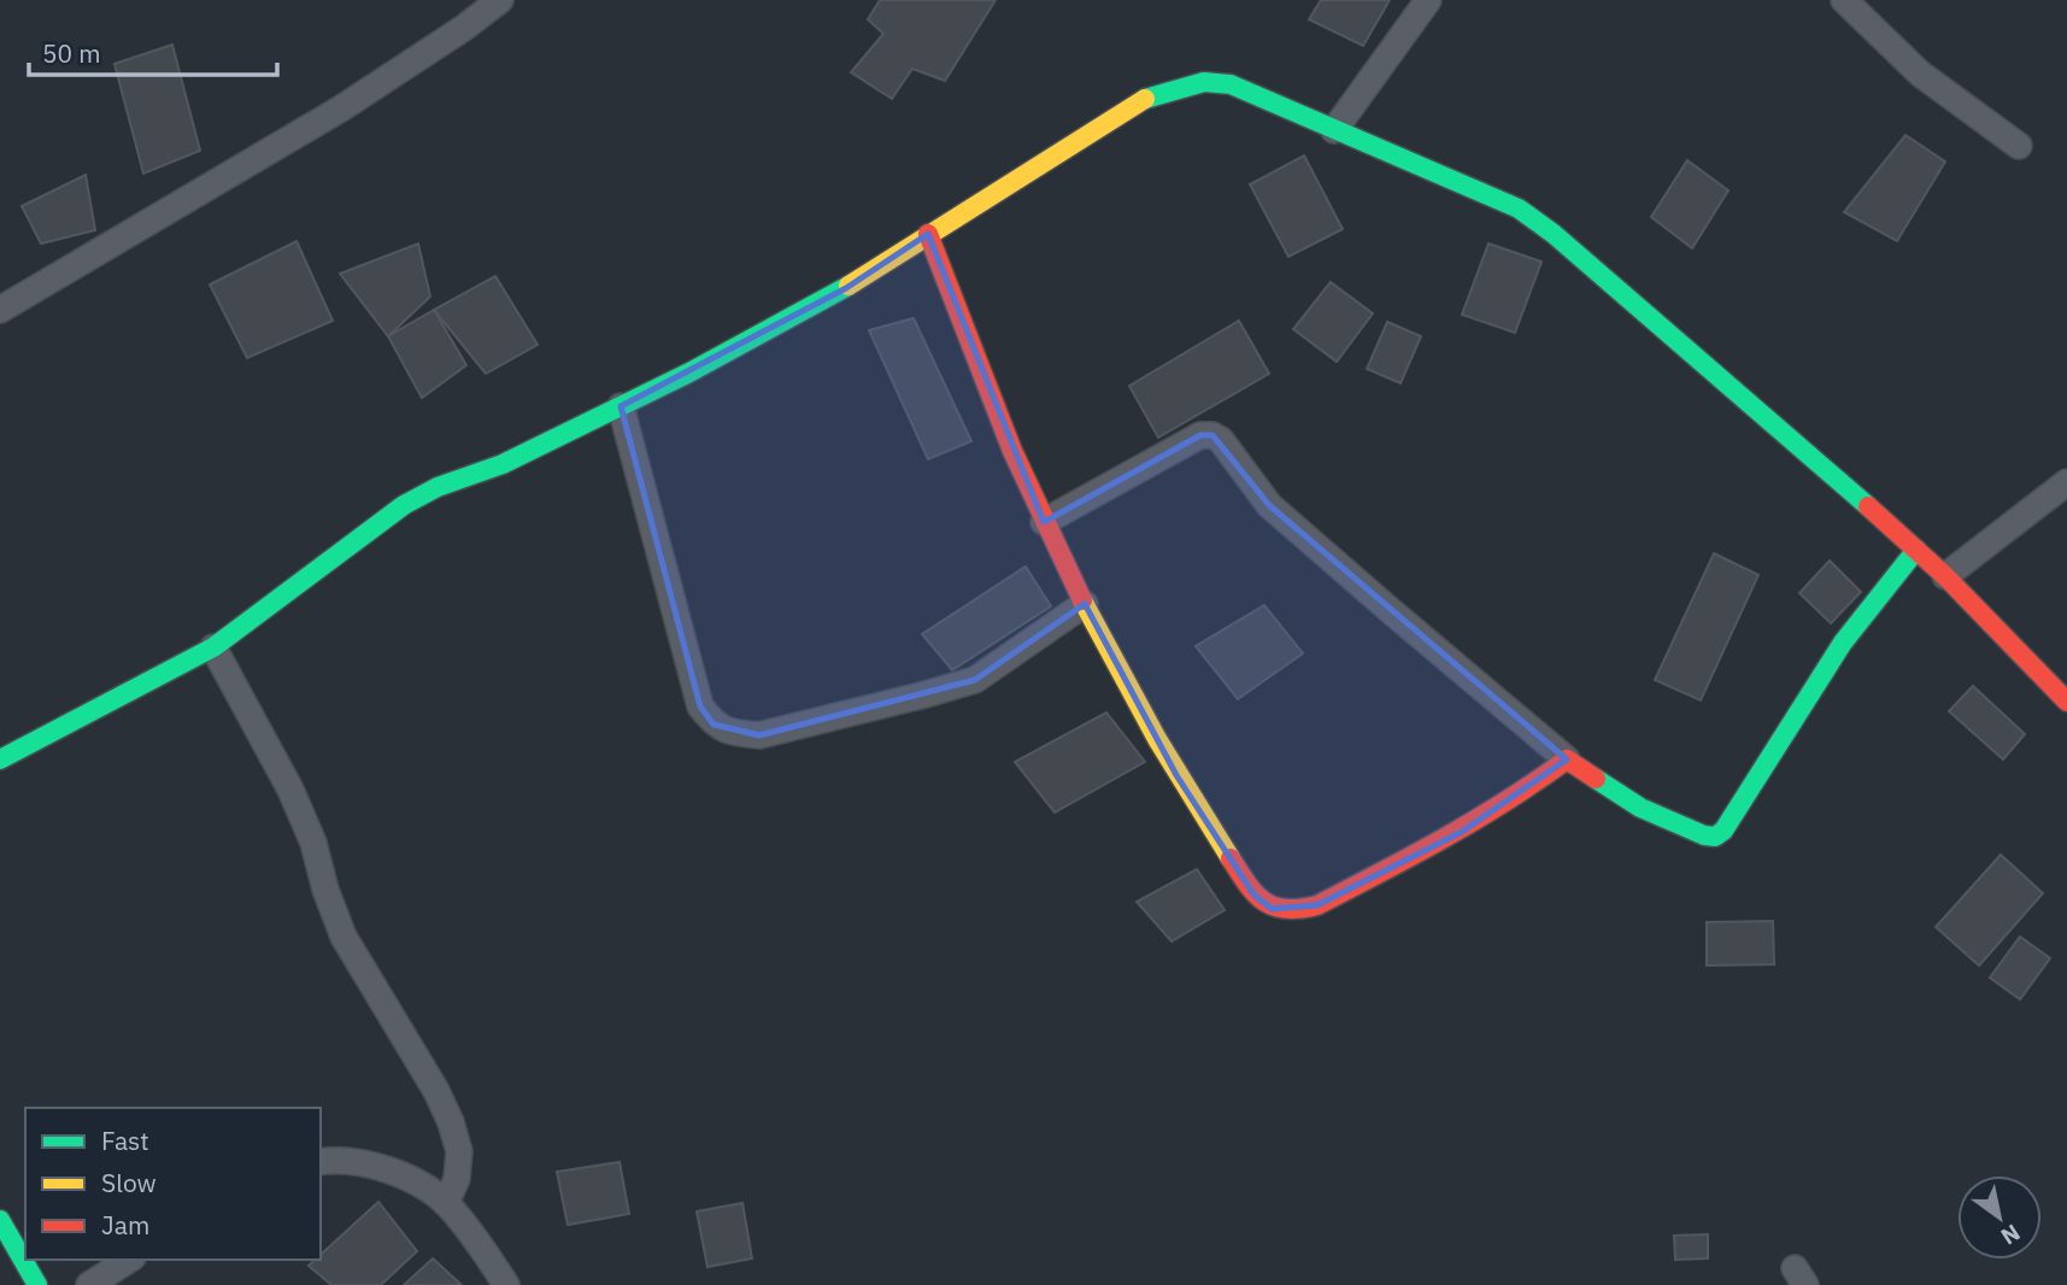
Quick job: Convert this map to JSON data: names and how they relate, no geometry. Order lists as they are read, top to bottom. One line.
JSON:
{"legend":["Fast","Slow","Jam"],"scale_bar":"50 m","north":"bottom right"}
